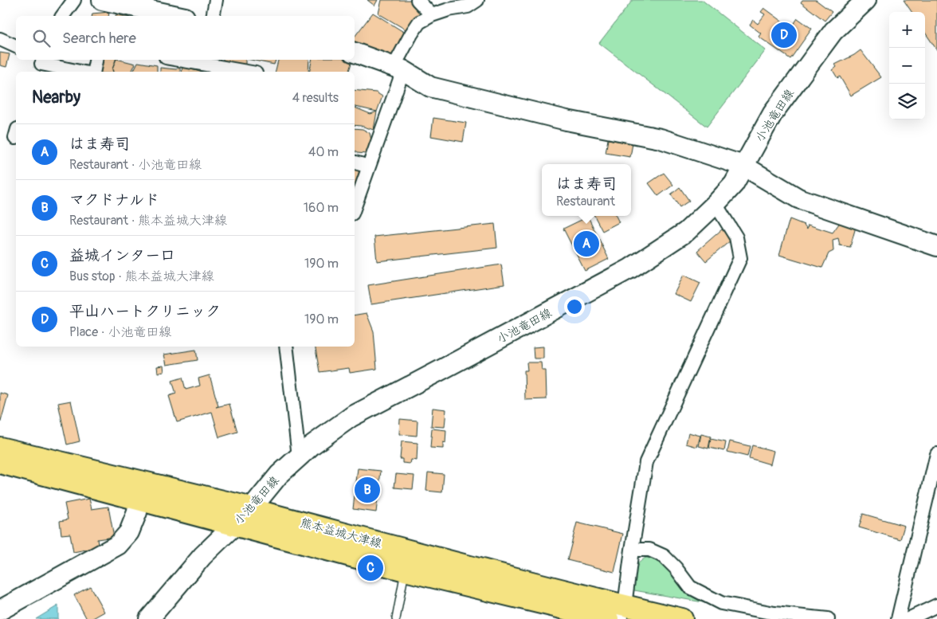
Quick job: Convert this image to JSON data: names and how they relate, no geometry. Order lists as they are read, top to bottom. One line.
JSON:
{"streets":{"main road":["小池竜田線","熊本益城大津線"]},"crossings":[["小池竜田線","熊本益城大津線"]],"page":{"map_buttons":["+","−"],"search":"Search here","pins":["D","A","B","C"],"heading":["Nearby","4 results"],"list":[{"mark":"A","name":"はま寿司","note":"Restaurant · 小池竜田線","value":"40 m"},{"mark":"B","name":"マクドナルド","note":"Restaurant · 熊本益城大津線","value":"160 m"},{"mark":"C","name":"益城インター口","note":"Bus stop · 熊本益城大津線","value":"190 m"},{"mark":"D","name":"平山ハートクリニック","note":"Place · 小池竜田線","value":"190 m"}],"popup":["はま寿司","Restaurant"]}}
